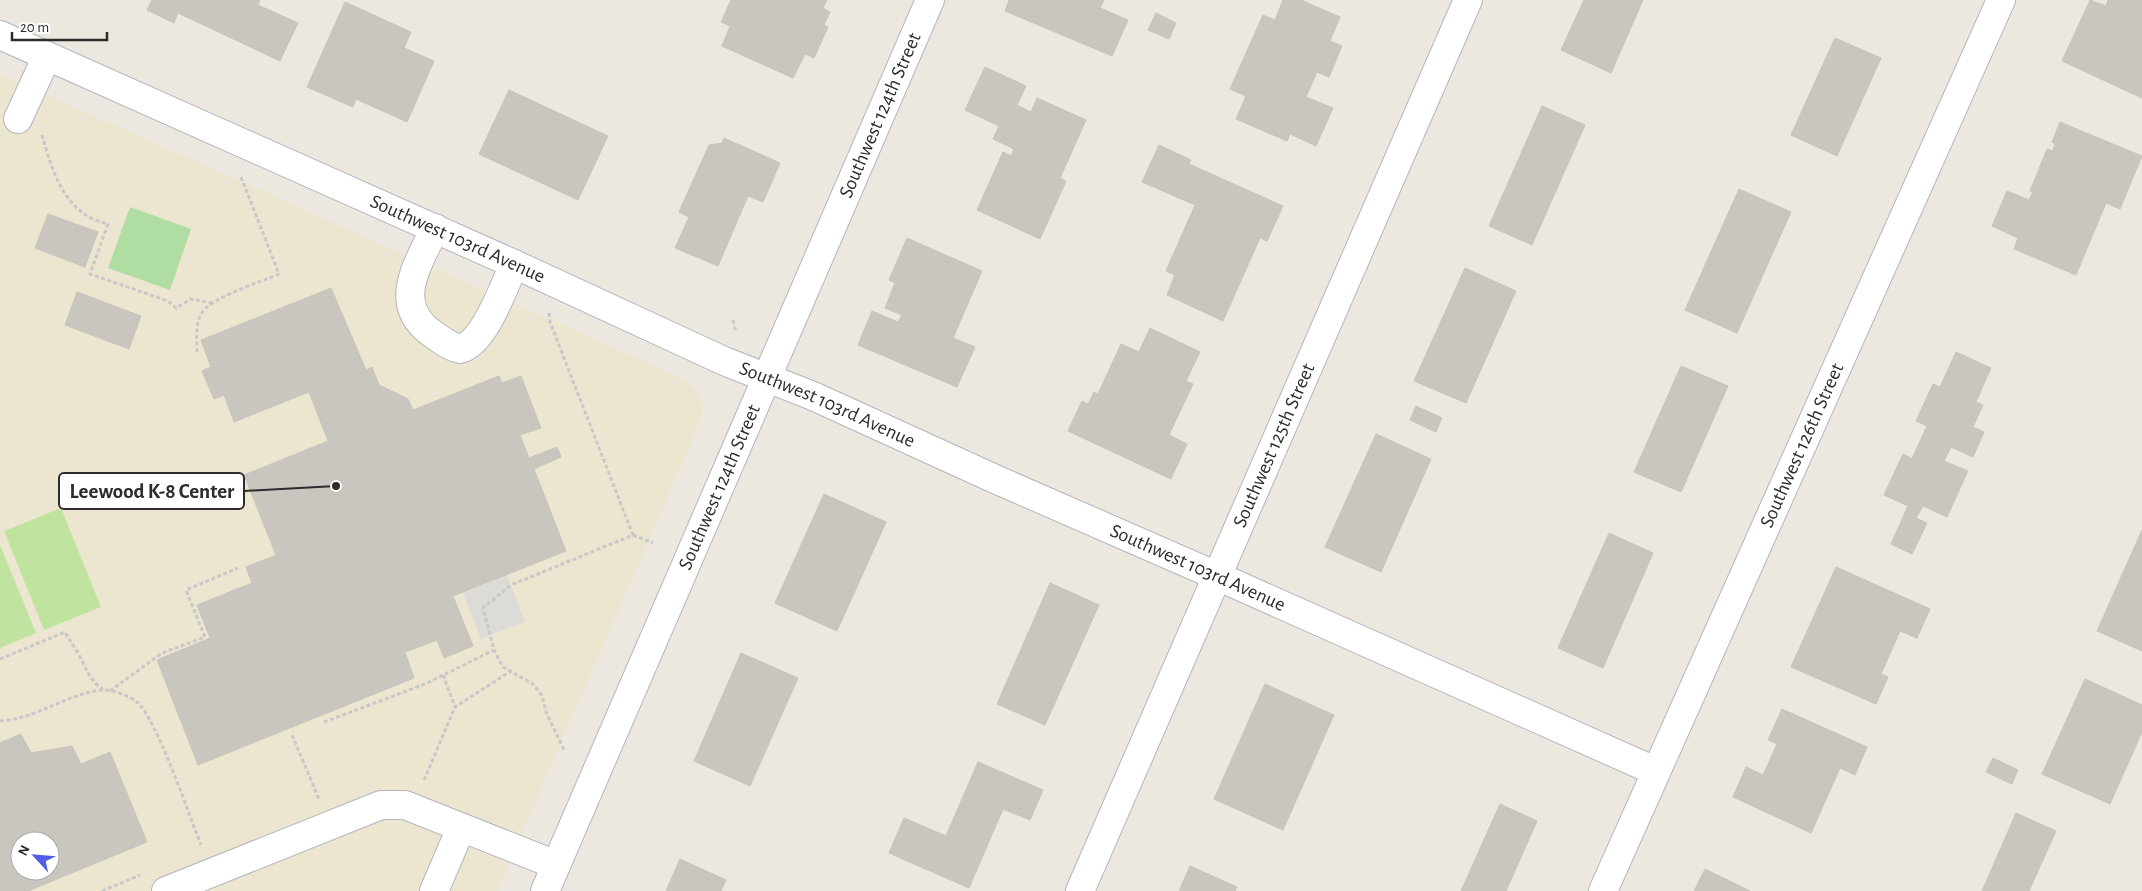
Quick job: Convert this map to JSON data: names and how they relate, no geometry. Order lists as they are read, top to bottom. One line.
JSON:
{"streets":{"street":["Southwest 124th Street","Southwest 103rd Avenue","Southwest 126th Street","Southwest 125th Street"]},"crossings":[["Southwest 124th Street","Southwest 103rd Avenue"],["Southwest 103rd Avenue","Southwest 126th Street"],["Southwest 103rd Avenue","Southwest 125th Street"]],"places":["Leewood K-8 Center"],"scale_bar":"20 m","north":"top left"}
